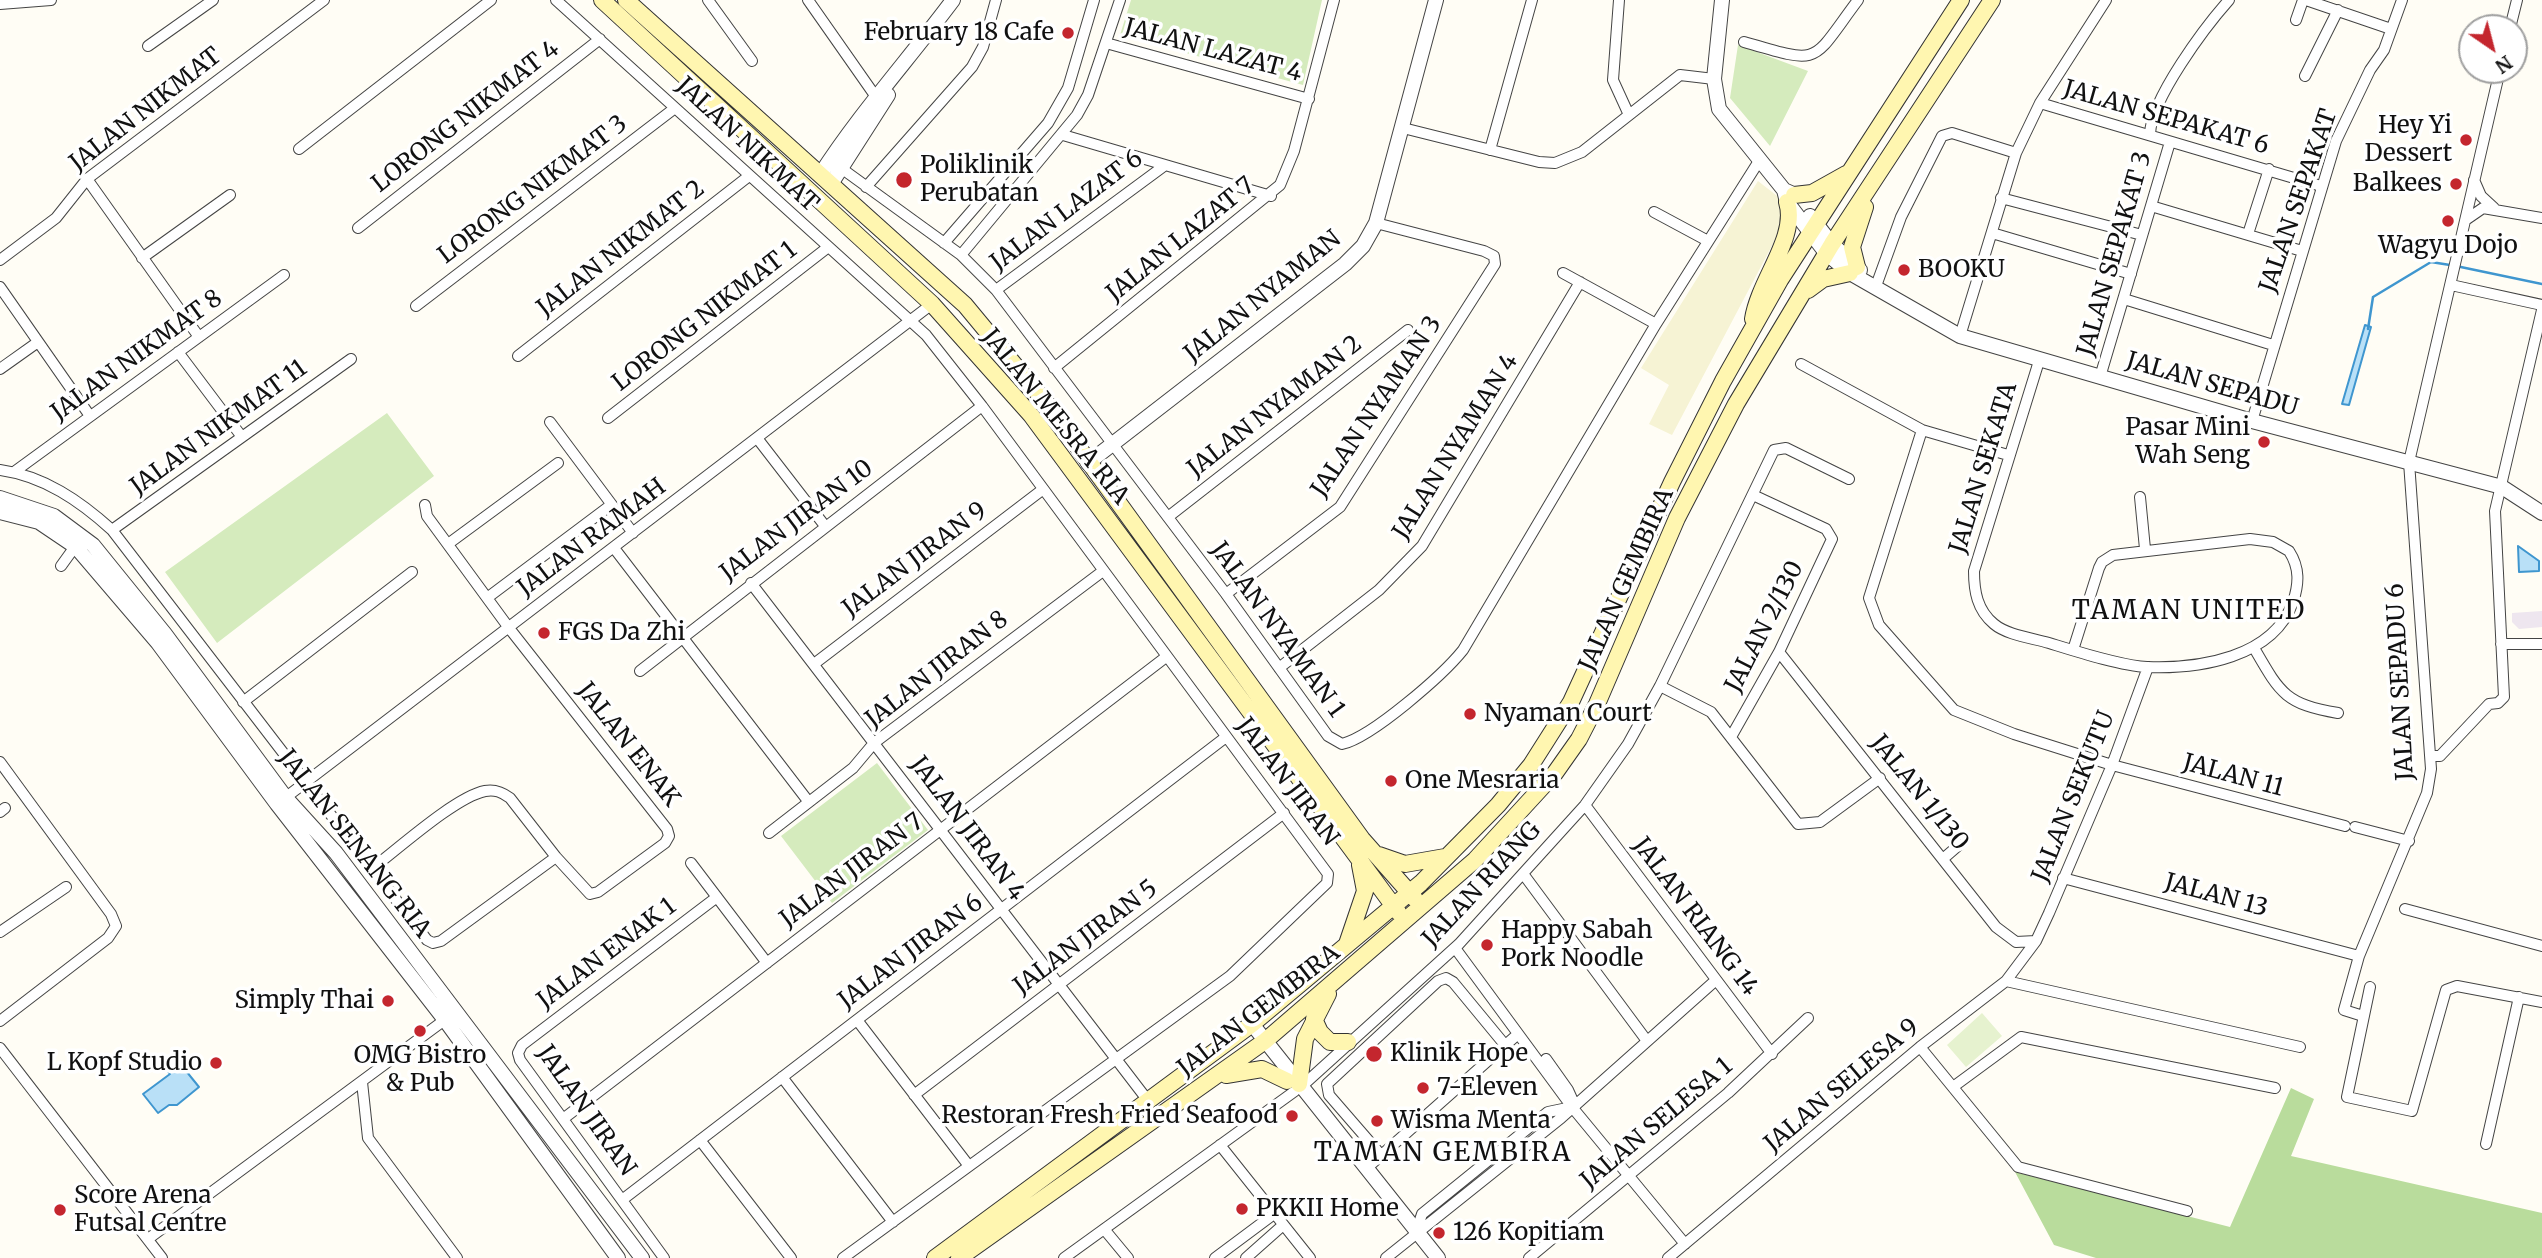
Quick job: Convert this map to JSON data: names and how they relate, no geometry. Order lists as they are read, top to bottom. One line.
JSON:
{"streets":{"main road":["JALAN MESRA RIA","JALAN GEMBIRA"],"street":["JALAN LAZAT 4","JALAN NIKMAT","LORONG NIKMAT 4","JALAN SEPAKAT 6","LORONG NIKMAT 3","JALAN SEPAKAT","JALAN LAZAT 6","JALAN LAZAT 7","JALAN NIKMAT 2","JALAN SEPAKAT 3","JALAN NYAMAN","LORONG NIKMAT 1","JALAN NIKMAT 8","JALAN SEPADU","JALAN NYAMAN 2","JALAN NYAMAN 3","JALAN NIKMAT 11","JALAN NYAMAN 4","JALAN SEKATA","JALAN JIRAN 10","JALAN RAMAH","JALAN JIRAN 9","JALAN 2/130","JALAN NYAMAN 1","JALAN JIRAN 8","JALAN SEPADU 6","JALAN ENAK","JALAN 11","JALAN JIRAN","JALAN 1/130","JALAN SEKUTU","JALAN JIRAN 4","JALAN SENANG RIA","JALAN JIRAN 7","JALAN RIANG","JALAN 13","JALAN RIANG 14","JALAN JIRAN 5","JALAN JIRAN 6","JALAN ENAK 1","JALAN SELESA 9","JALAN SELESA 1"]},"crossings":[["JALAN LAZAT 4","JALAN LAZAT 7"],["JALAN NIKMAT","LORONG NIKMAT 4"],["JALAN NIKMAT","LORONG NIKMAT 3"],["JALAN NIKMAT","JALAN NIKMAT 2"],["JALAN NIKMAT","LORONG NIKMAT 1"],["JALAN NIKMAT","JALAN RAMAH"],["JALAN NIKMAT","JALAN JIRAN"],["JALAN SEPAKAT 6","JALAN SEPAKAT"],["JALAN SEPAKAT 6","JALAN SEPAKAT 3"],["JALAN SEPAKAT","JALAN SEPADU"],["JALAN LAZAT 6","JALAN NYAMAN 1"],["JALAN LAZAT 7","JALAN NYAMAN 1"],["JALAN SEPAKAT 3","JALAN SEPADU"],["JALAN NYAMAN","JALAN NYAMAN 3"],["JALAN NYAMAN","JALAN MESRA RIA"],["JALAN NYAMAN","JALAN NYAMAN 1"],["JALAN SEPADU","JALAN SEKATA"],["JALAN SEPADU","JALAN GEMBIRA"],["JALAN SEPADU","JALAN NYAMAN 1"],["JALAN SEPADU","JALAN SEPADU 6"],["JALAN NYAMAN 2","JALAN NYAMAN 1"],["JALAN NYAMAN 3","JALAN NYAMAN 1"],["JALAN MESRA RIA","JALAN RAMAH"],["JALAN MESRA RIA","JALAN GEMBIRA"],["JALAN NYAMAN 4","JALAN NYAMAN 1"],["JALAN SEKATA","JALAN SEKUTU"],["JALAN JIRAN 10","JALAN JIRAN"],["JALAN JIRAN 10","JALAN JIRAN 4"],["JALAN RAMAH","JALAN ENAK"],["JALAN RAMAH","JALAN JIRAN"],["JALAN RAMAH","JALAN SENANG RIA"],["JALAN JIRAN 9","JALAN JIRAN"],["JALAN JIRAN 9","JALAN JIRAN 4"],["JALAN GEMBIRA","JALAN JIRAN 4"],["JALAN 2/130","JALAN 1/130"],["JALAN 2/130","JALAN RIANG"],["JALAN JIRAN 8","JALAN JIRAN"],["JALAN JIRAN 8","JALAN JIRAN 4"],["JALAN SEPADU 6","JALAN 11"],["JALAN SEPADU 6","JALAN 13"],["JALAN 11","JALAN SEKUTU"],["JALAN JIRAN","JALAN JIRAN 4"],["JALAN JIRAN","JALAN JIRAN 7"],["JALAN JIRAN","JALAN JIRAN 5"],["JALAN JIRAN","JALAN JIRAN 6"],["JALAN JIRAN","JALAN ENAK 1"],["JALAN 1/130","JALAN SEKUTU"],["JALAN 1/130","JALAN SELESA 9"],["JALAN SEKUTU","JALAN 13"],["JALAN SEKUTU","JALAN SELESA 9"],["JALAN JIRAN 4","JALAN JIRAN 7"],["JALAN JIRAN 4","JALAN JIRAN 5"],["JALAN JIRAN 4","JALAN JIRAN 6"],["JALAN RIANG","JALAN RIANG 14"],["JALAN RIANG 14","JALAN SELESA 1"]],"districts":["TAMAN UNITED","TAMAN GEMBIRA"],"places":["February 18 Cafe","Hey Yi Dessert","Poliklinik Perubatan","Balkees","Wagyu Dojo","BOOKU","Pasar Mini Wah Seng","FGS Da Zhi","Nyaman Court","One Mesraria","Happy Sabah Pork Noodle","Simply Thai","OMG Bistro & Pub","Klinik Hope","L Kopf Studio","7-Eleven","Restoran Fresh Fried Seafood","Wisma Menta","PKKII Home","Score Arena Futsal Centre","126 Kopitiam"],"north":"bottom right"}
